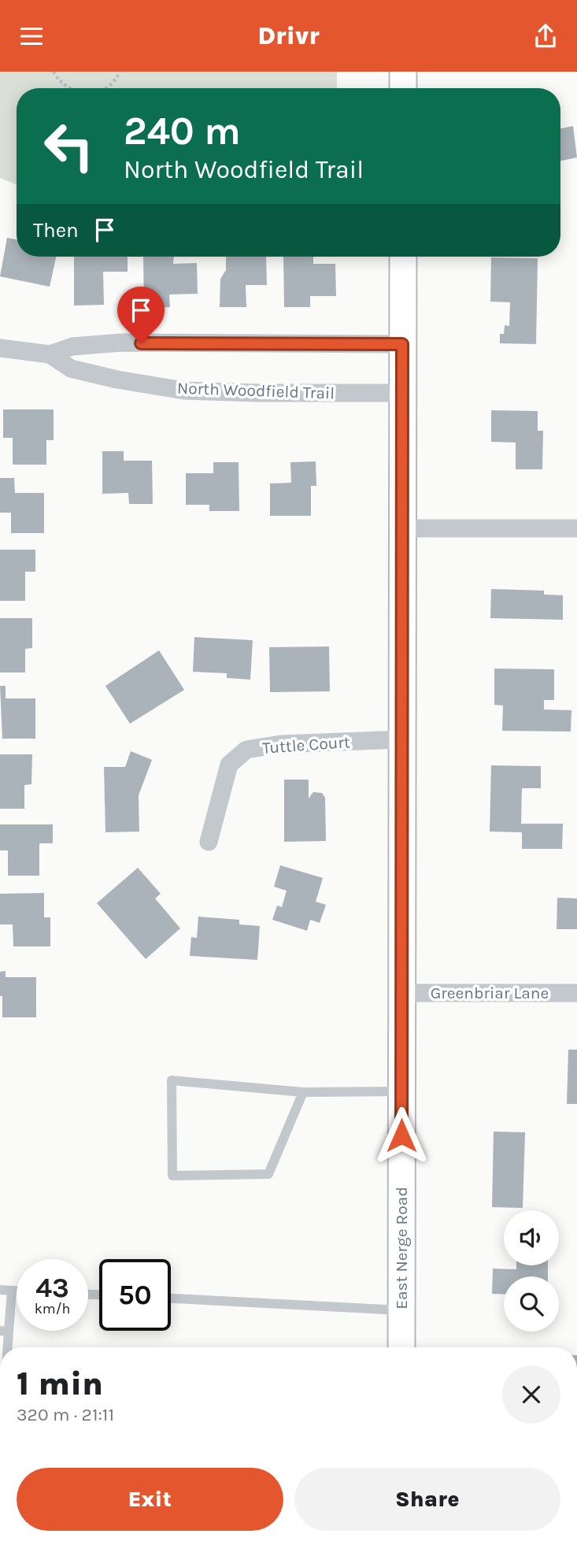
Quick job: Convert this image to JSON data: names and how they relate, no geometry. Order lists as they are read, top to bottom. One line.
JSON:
{"streets":{"main road":["East Nerge Road"],"street":["North Woodfield Trail","Tuttle Court","Greenbriar Lane"]},"crossings":[["North Woodfield Trail","East Nerge Road"],["Tuttle Court","East Nerge Road"],["Greenbriar Lane","East Nerge Road"]],"page":{"header":"Drivr","turn":["240 m","North Woodfield Trail"],"then":"Then","speed":"43 km/h","limit":"50","heading":["1 min","320 m · 21:11"],"buttons":["Exit","Share"]}}
